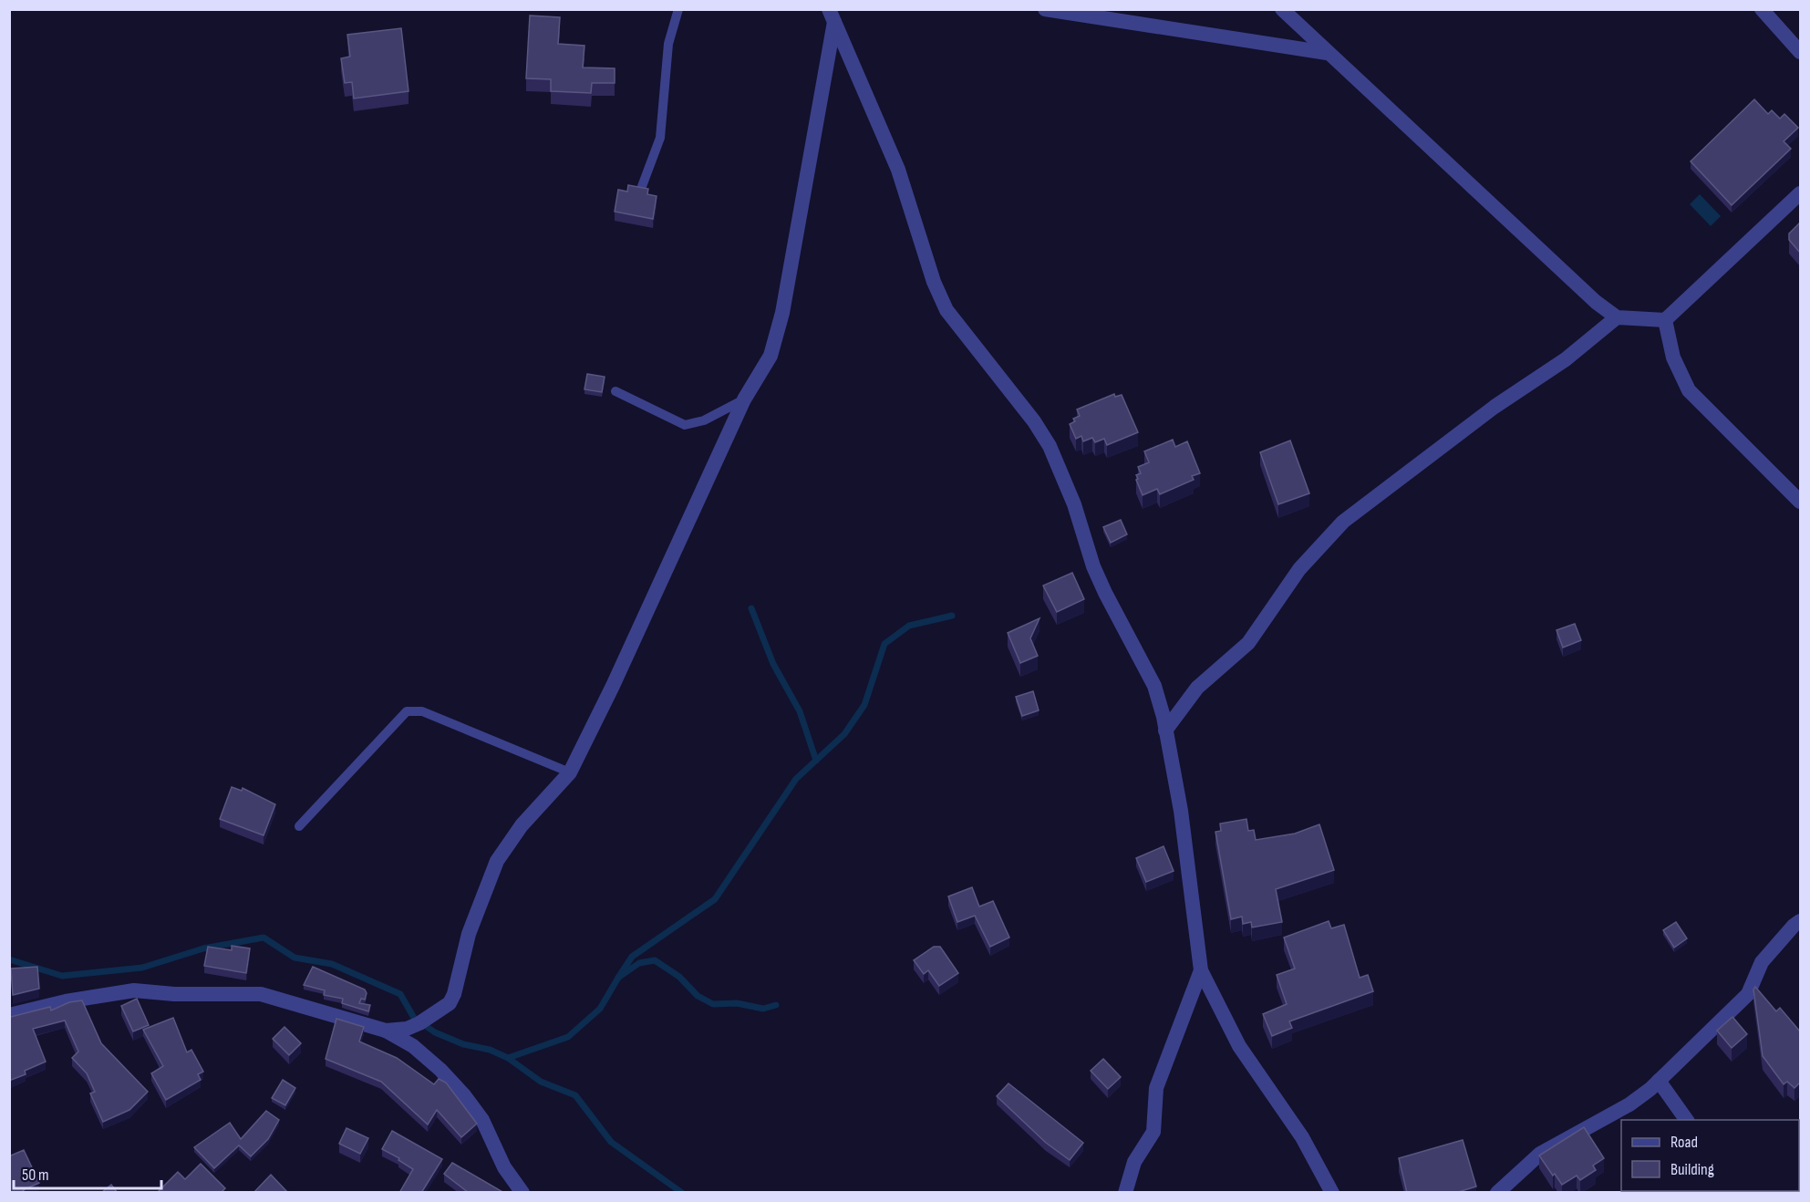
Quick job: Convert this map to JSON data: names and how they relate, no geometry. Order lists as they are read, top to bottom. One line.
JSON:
{"legend":["Road","Building"],"scale_bar":"50 m"}
